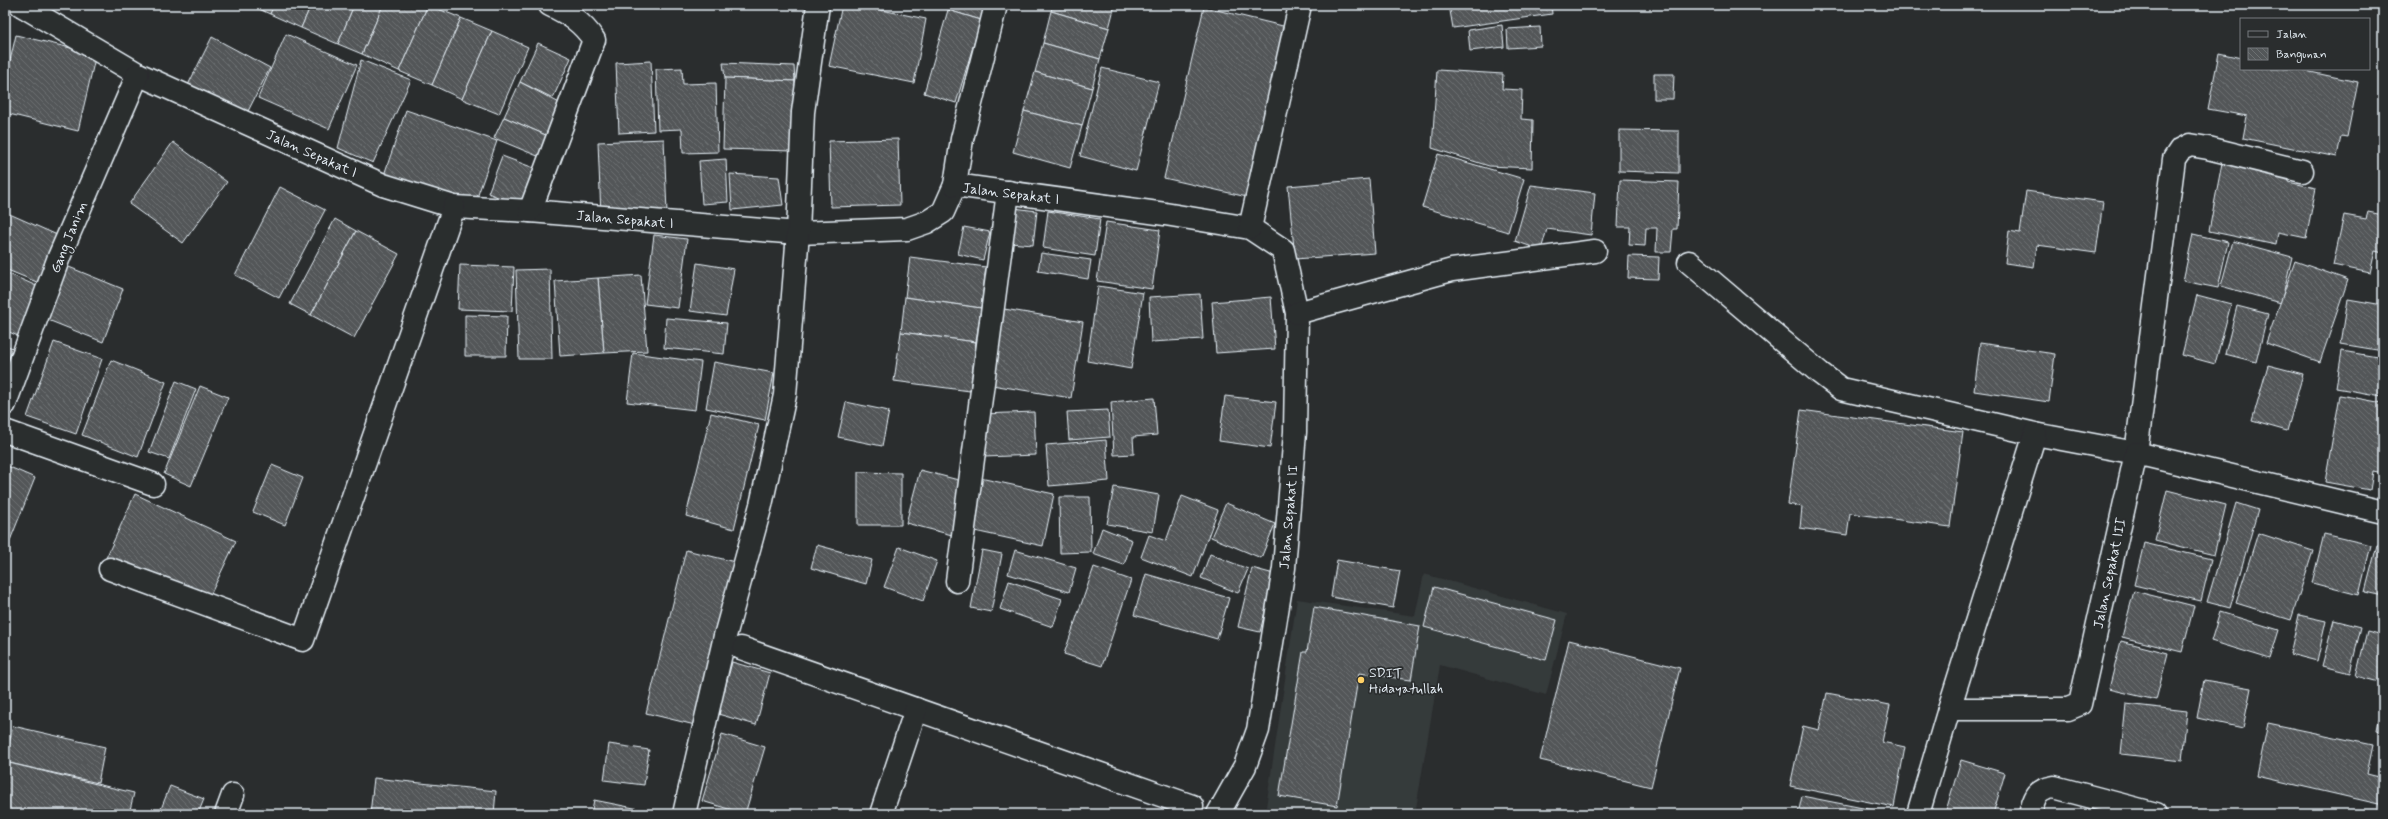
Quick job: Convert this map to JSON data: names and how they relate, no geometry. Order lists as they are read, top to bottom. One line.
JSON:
{"streets":{"street":["Jalan Sepakat I","Gang Janim","Jalan Sepakat II","Jalan Sepakat III"]},"crossings":[["Jalan Sepakat I","Gang Janim"],["Jalan Sepakat I","Jalan Sepakat II"]],"places":["SDIT Hidayatullah"],"legend":["Jalan","Bangunan"]}
